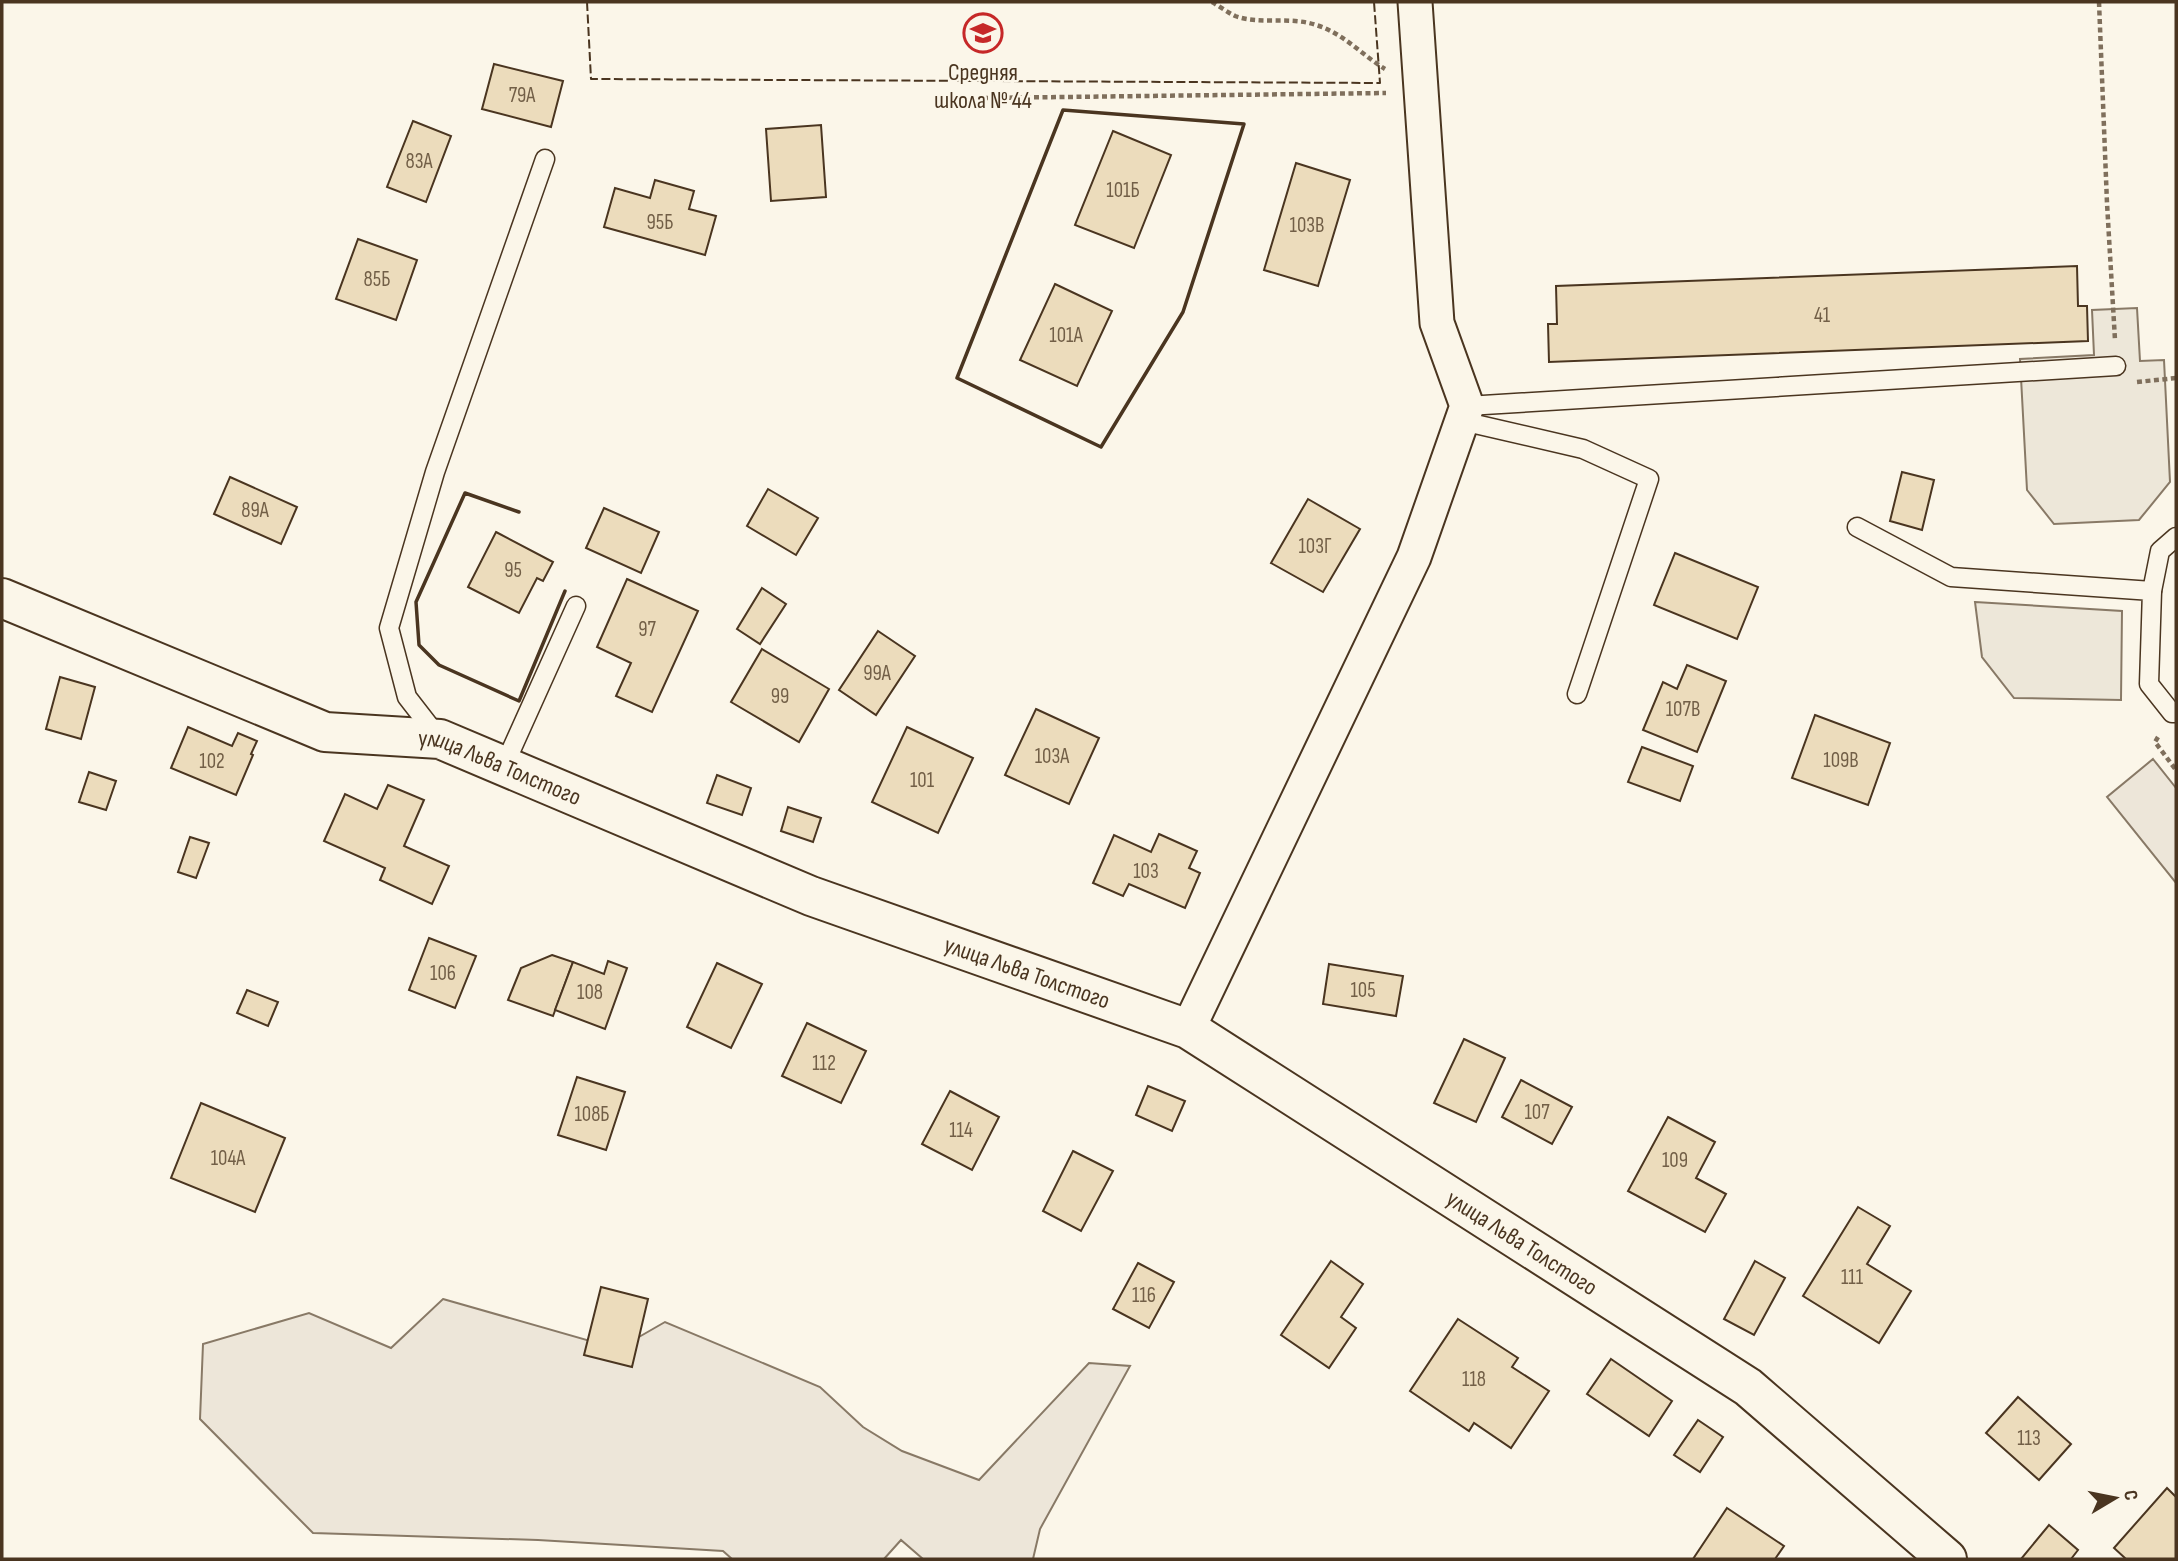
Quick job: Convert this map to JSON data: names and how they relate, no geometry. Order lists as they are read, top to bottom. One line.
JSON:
{"streets":{"street":["улица Льва Толстого"]},"places":{"school or university":["Средняя школа № 44"]},"house_numbers":["79А","83А","101Б","95Б","103В","85Б","41","101А","89А","103Г","95","97","99А","99","107В","103А","109В","102","101","103","106","105","108","112","107","108Б","114","104А","109","111","116","118","113"],"north":"right"}
